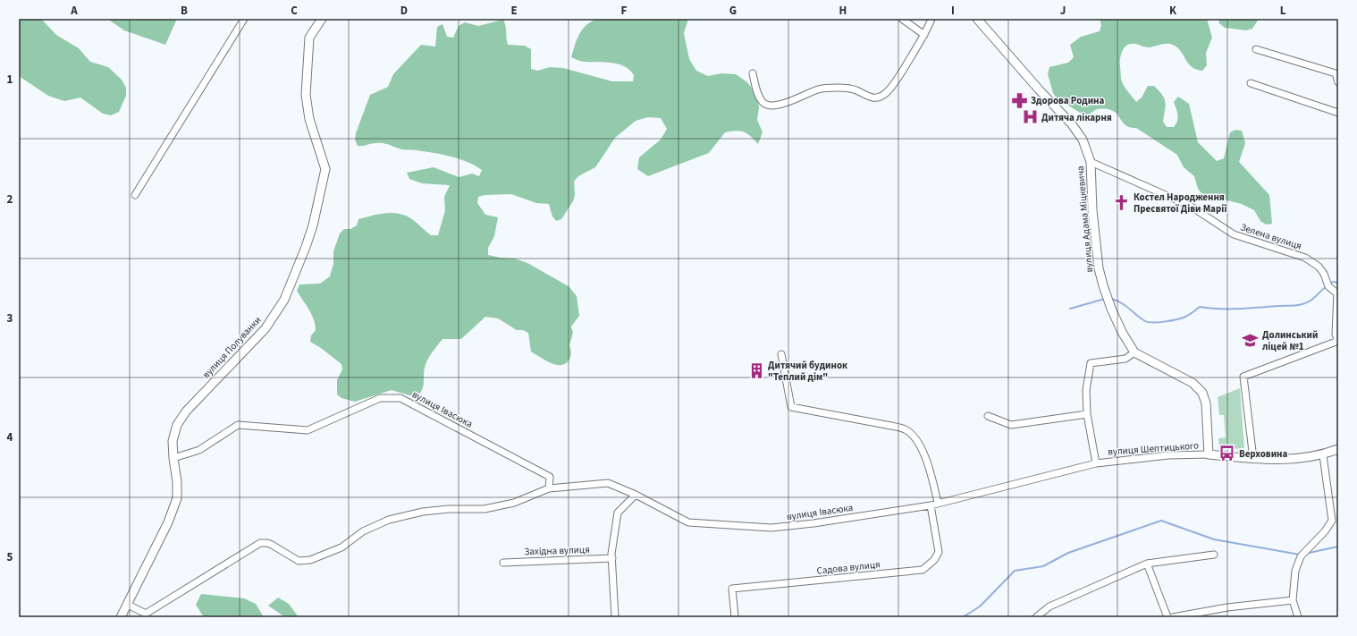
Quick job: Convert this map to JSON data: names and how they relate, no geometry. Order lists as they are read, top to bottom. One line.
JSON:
{"streets":{"street":["вулиця Адама Міцкевича","Зелена вулиця","вулиця Полуванки","вулиця Івасюка","вулиця Шептицького","Західна вулиця","Садова вулиця"]},"crossings":[["вулиця Адама Міцкевича","Зелена вулиця"],["вулиця Полуванки","вулиця Івасюка"],["вулиця Івасюка","вулиця Шептицького"],["вулиця Івасюка","Садова вулиця"]],"places":{"pharmacy":["Здорова Родина"],"hospital":["Дитяча лікарня"],"church":["Костел Народження Пресвятої Діви Марії"],"school or university":["Долинський ліцей №1"],"building":["Дитячий будинок \"Теплий дім\""],"bus stop":["Верховина"]},"grid":{"columns":["A","B","C","D","E","F","G","H","I","J","K","L"],"rows":["1","2","3","4","5"]}}
